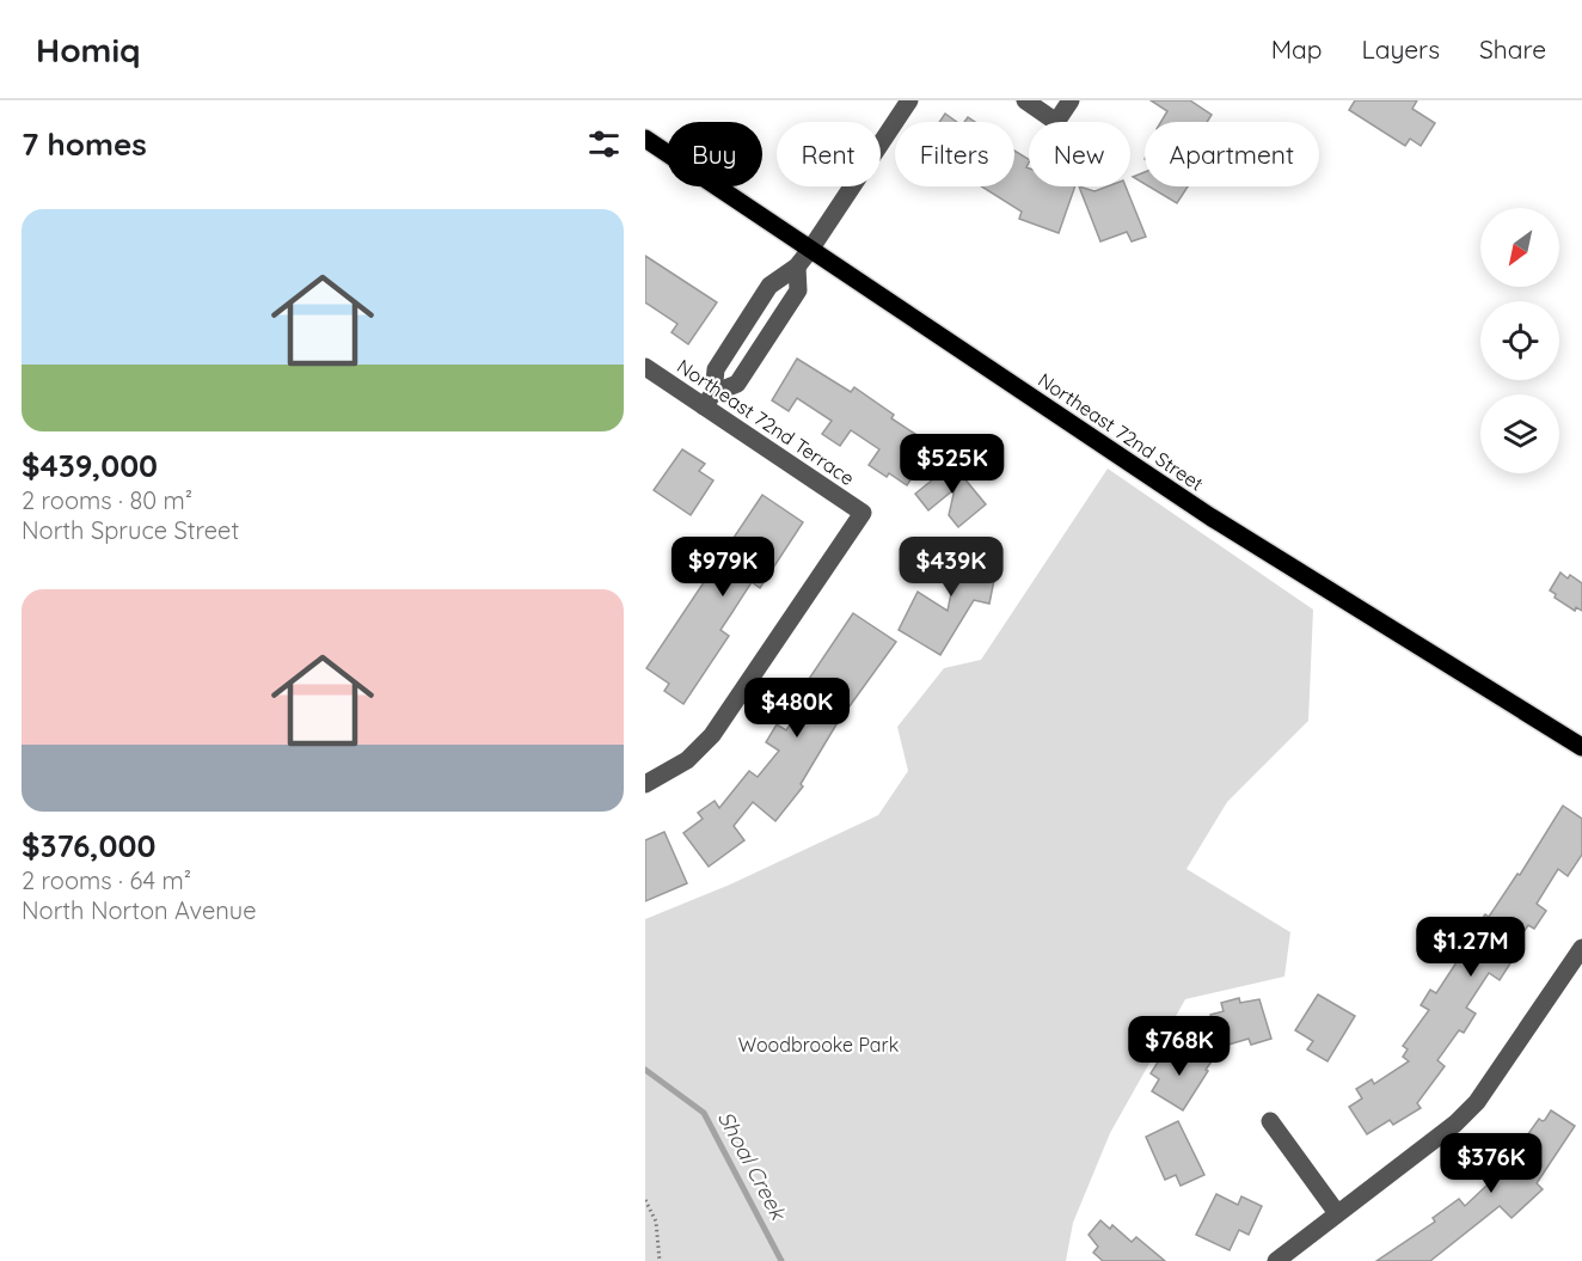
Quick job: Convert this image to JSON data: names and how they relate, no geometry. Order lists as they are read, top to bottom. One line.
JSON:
{"streets":{"main road":["Northeast 72nd Street"],"street":["Northeast 72nd Terrace"]},"water":["Shoal Creek"],"parks":["Woodbrooke Park"],"north":"bottom left","page":{"header":"Homiq","nav":["Map","Layers","Share"],"heading":"7 homes","chip":["Buy","Rent","Filters","New","Apartment"],"list":[{"name":"$439,000","note":"2 rooms · 80 m² · North Spruce Street"},{"name":"$376,000","note":"2 rooms · 64 m² · North Norton Avenue"}],"price":["$525K","$979K","$439K","$480K","$1.27M","$768K","$376K"]}}
